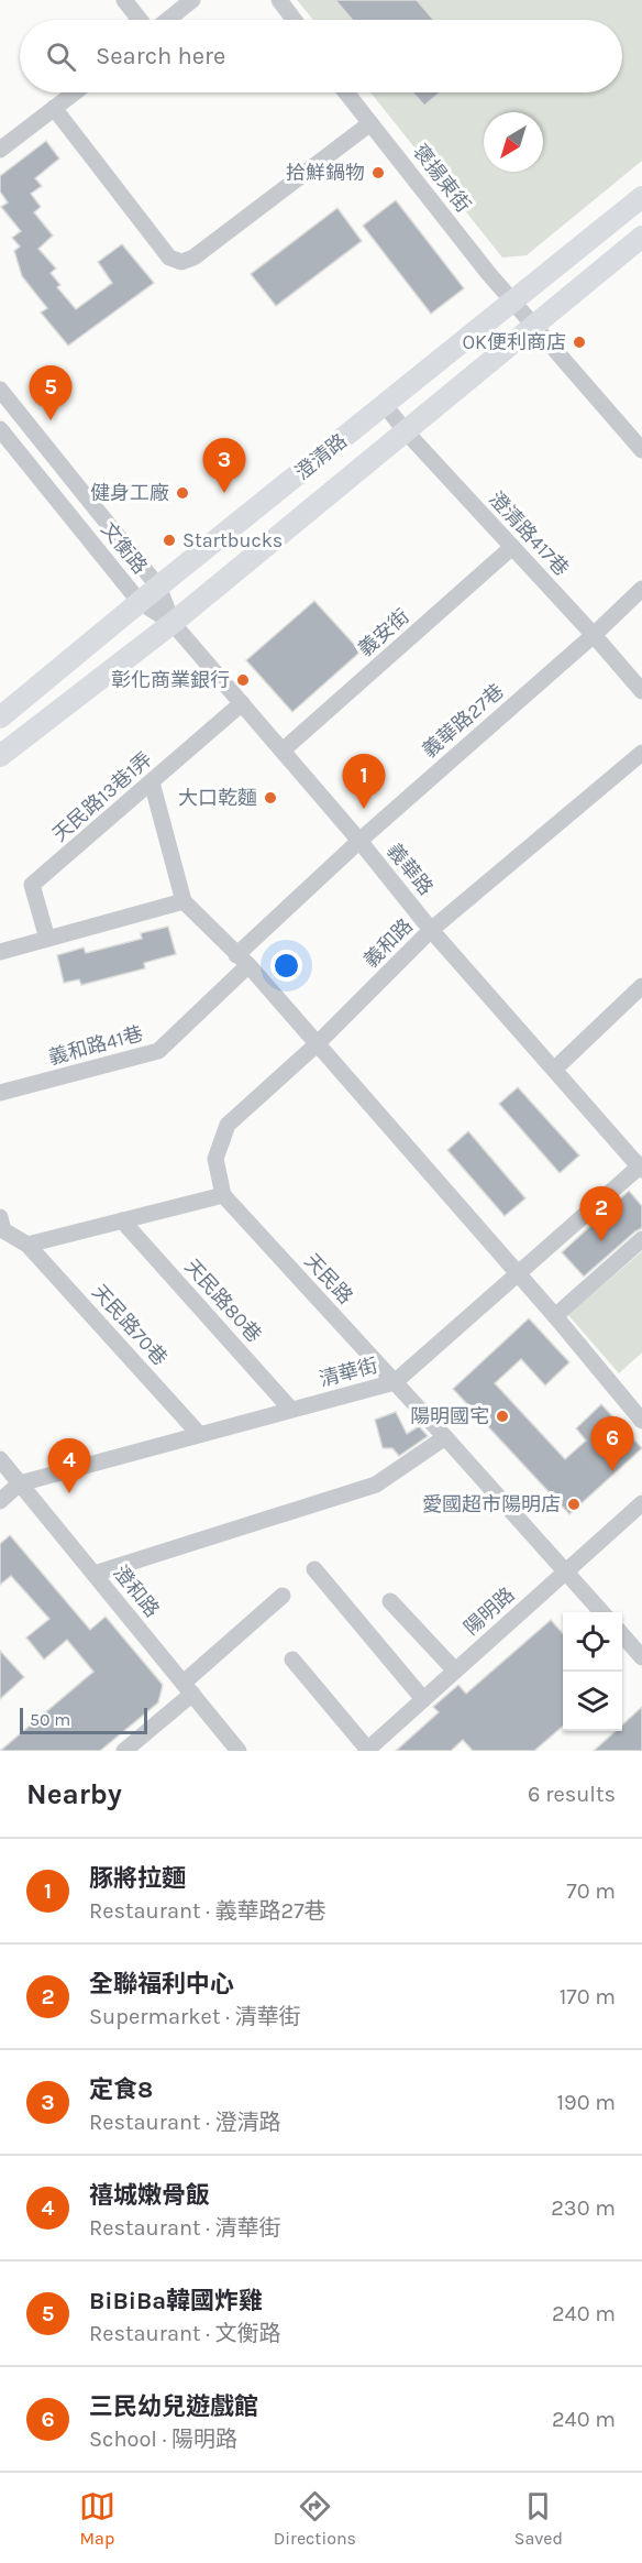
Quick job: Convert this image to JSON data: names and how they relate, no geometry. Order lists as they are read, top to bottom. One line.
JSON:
{"streets":{"main road":["澄清路"],"street":["褒揚東街","澄清路417巷","文衡路","義安街","義華路27巷","天民路13巷1弄","義華路","義和路","義和路41巷","天民路","天民路80巷","天民路70巷","清華街","澄和路","陽明路"]},"crossings":[["褒揚東街","澄清路"],["澄清路","澄清路417巷"],["澄清路","文衡路"],["澄清路","義華路"],["澄清路417巷","義安街"],["澄清路417巷","義華路27巷"],["文衡路","義華路"],["義安街","義華路"],["義華路27巷","義華路"],["義華路27巷","義和路41巷"],["天民路13巷1弄","義華路"],["義華路","義和路"],["義華路","清華街"],["義和路","天民路"],["天民路","清華街"],["天民路","陽明路"],["天民路80巷","清華街"],["天民路70巷","清華街"],["清華街","澄和路"]],"places":["拾鮮鍋物","OK便利商店","健身工廠","Startbucks","彰化商業銀行","大口乾麵","陽明國宅","愛國超市陽明店"],"scale_bar":"50 m","north":"bottom left","page":{"search":"Search here","pins":["5","3","1","2","6","4"],"scale":"50 m","heading":["Nearby","6 results"],"list":[{"mark":"1","name":"豚將拉麵","note":"Restaurant · 義華路27巷","value":"70 m"},{"mark":"2","name":"全聯福利中心","note":"Supermarket · 清華街","value":"170 m"},{"mark":"3","name":"定食8","note":"Restaurant · 澄清路","value":"190 m"},{"mark":"4","name":"禧城嫩骨飯","note":"Restaurant · 清華街","value":"230 m"},{"mark":"5","name":"BiBiBa韓國炸雞","note":"Restaurant · 文衡路","value":"240 m"},{"mark":"6","name":"三民幼兒遊戲館","note":"School · 陽明路","value":"240 m"}],"nav":["Map","Directions","Saved"]}}
